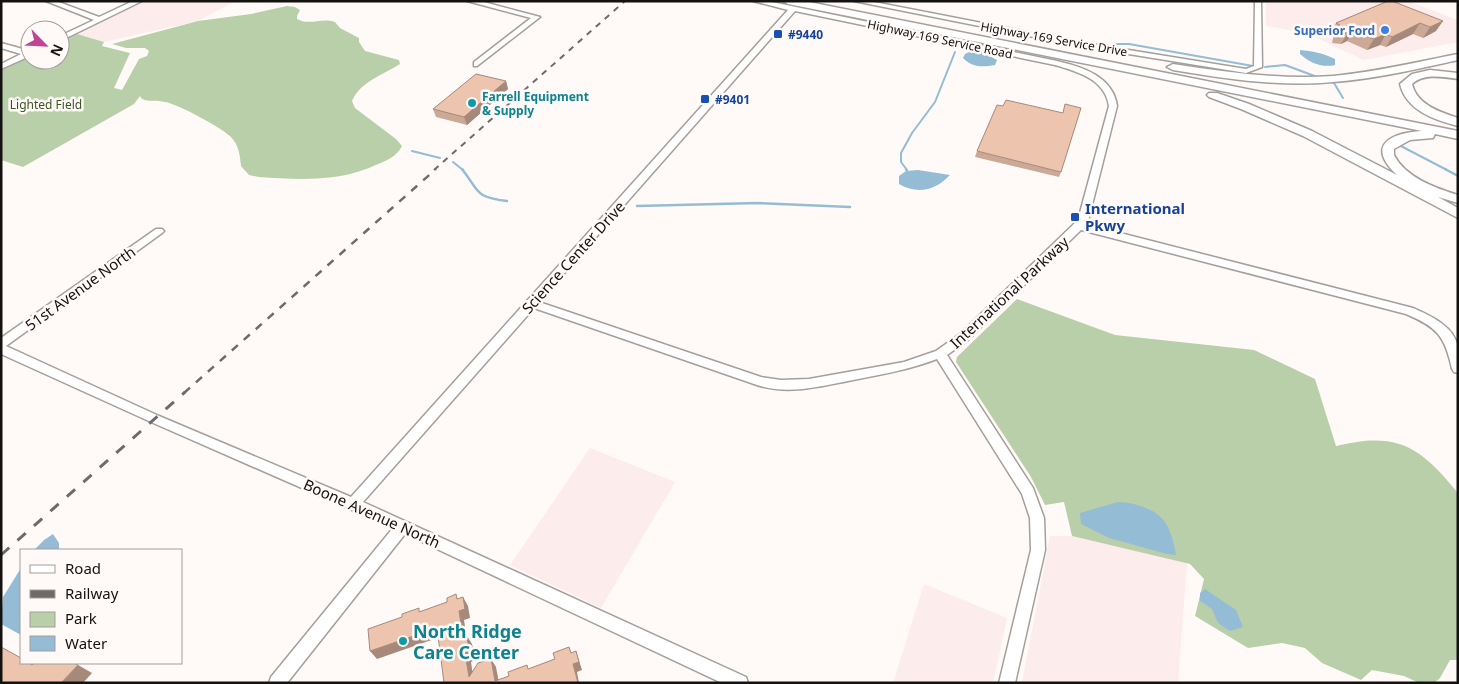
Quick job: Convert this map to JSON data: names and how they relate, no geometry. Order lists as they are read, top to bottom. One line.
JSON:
{"streets":{"street":["Highway 169 Service Road","Highway 169 Service Drive","Science Center Drive","51st Avenue North","International Parkway","Boone Avenue North"]},"crossings":[["Highway 169 Service Road","Science Center Drive"],["Highway 169 Service Road","International Parkway"],["Science Center Drive","International Parkway"],["Science Center Drive","Boone Avenue North"]],"parks":["Lighted Field"],"places":{"other":["Superior Ford","Farrell Equipment & Supply","North Ridge Care Center"],"transit":["#9440","#9401","International Pkwy"]},"legend":["Road","Railway","Park","Water"],"north":"bottom right"}
